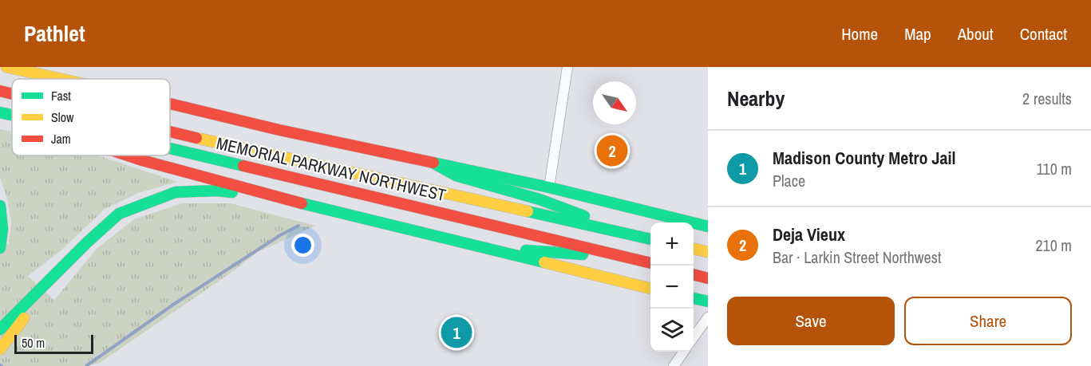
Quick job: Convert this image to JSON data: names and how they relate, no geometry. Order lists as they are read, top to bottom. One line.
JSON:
{"streets":{"main road":["MEMORIAL PARKWAY NORTHWEST"]},"legend":["Fast","Slow","Jam"],"scale_bar":"50 m","north":"bottom right","page":{"header":"Pathlet","nav":["Home","Map","About","Contact"],"heading":["Nearby","2 results"],"list":[{"mark":"1","name":"Madison County Metro Jail","note":"Place","value":"110 m"},{"mark":"2","name":"Deja Vieux","note":"Bar · Larkin Street Northwest","value":"210 m"}],"pins":["2","1"],"map_buttons":["+","−"],"buttons":["Save","Share"],"scale":"50 m"}}
